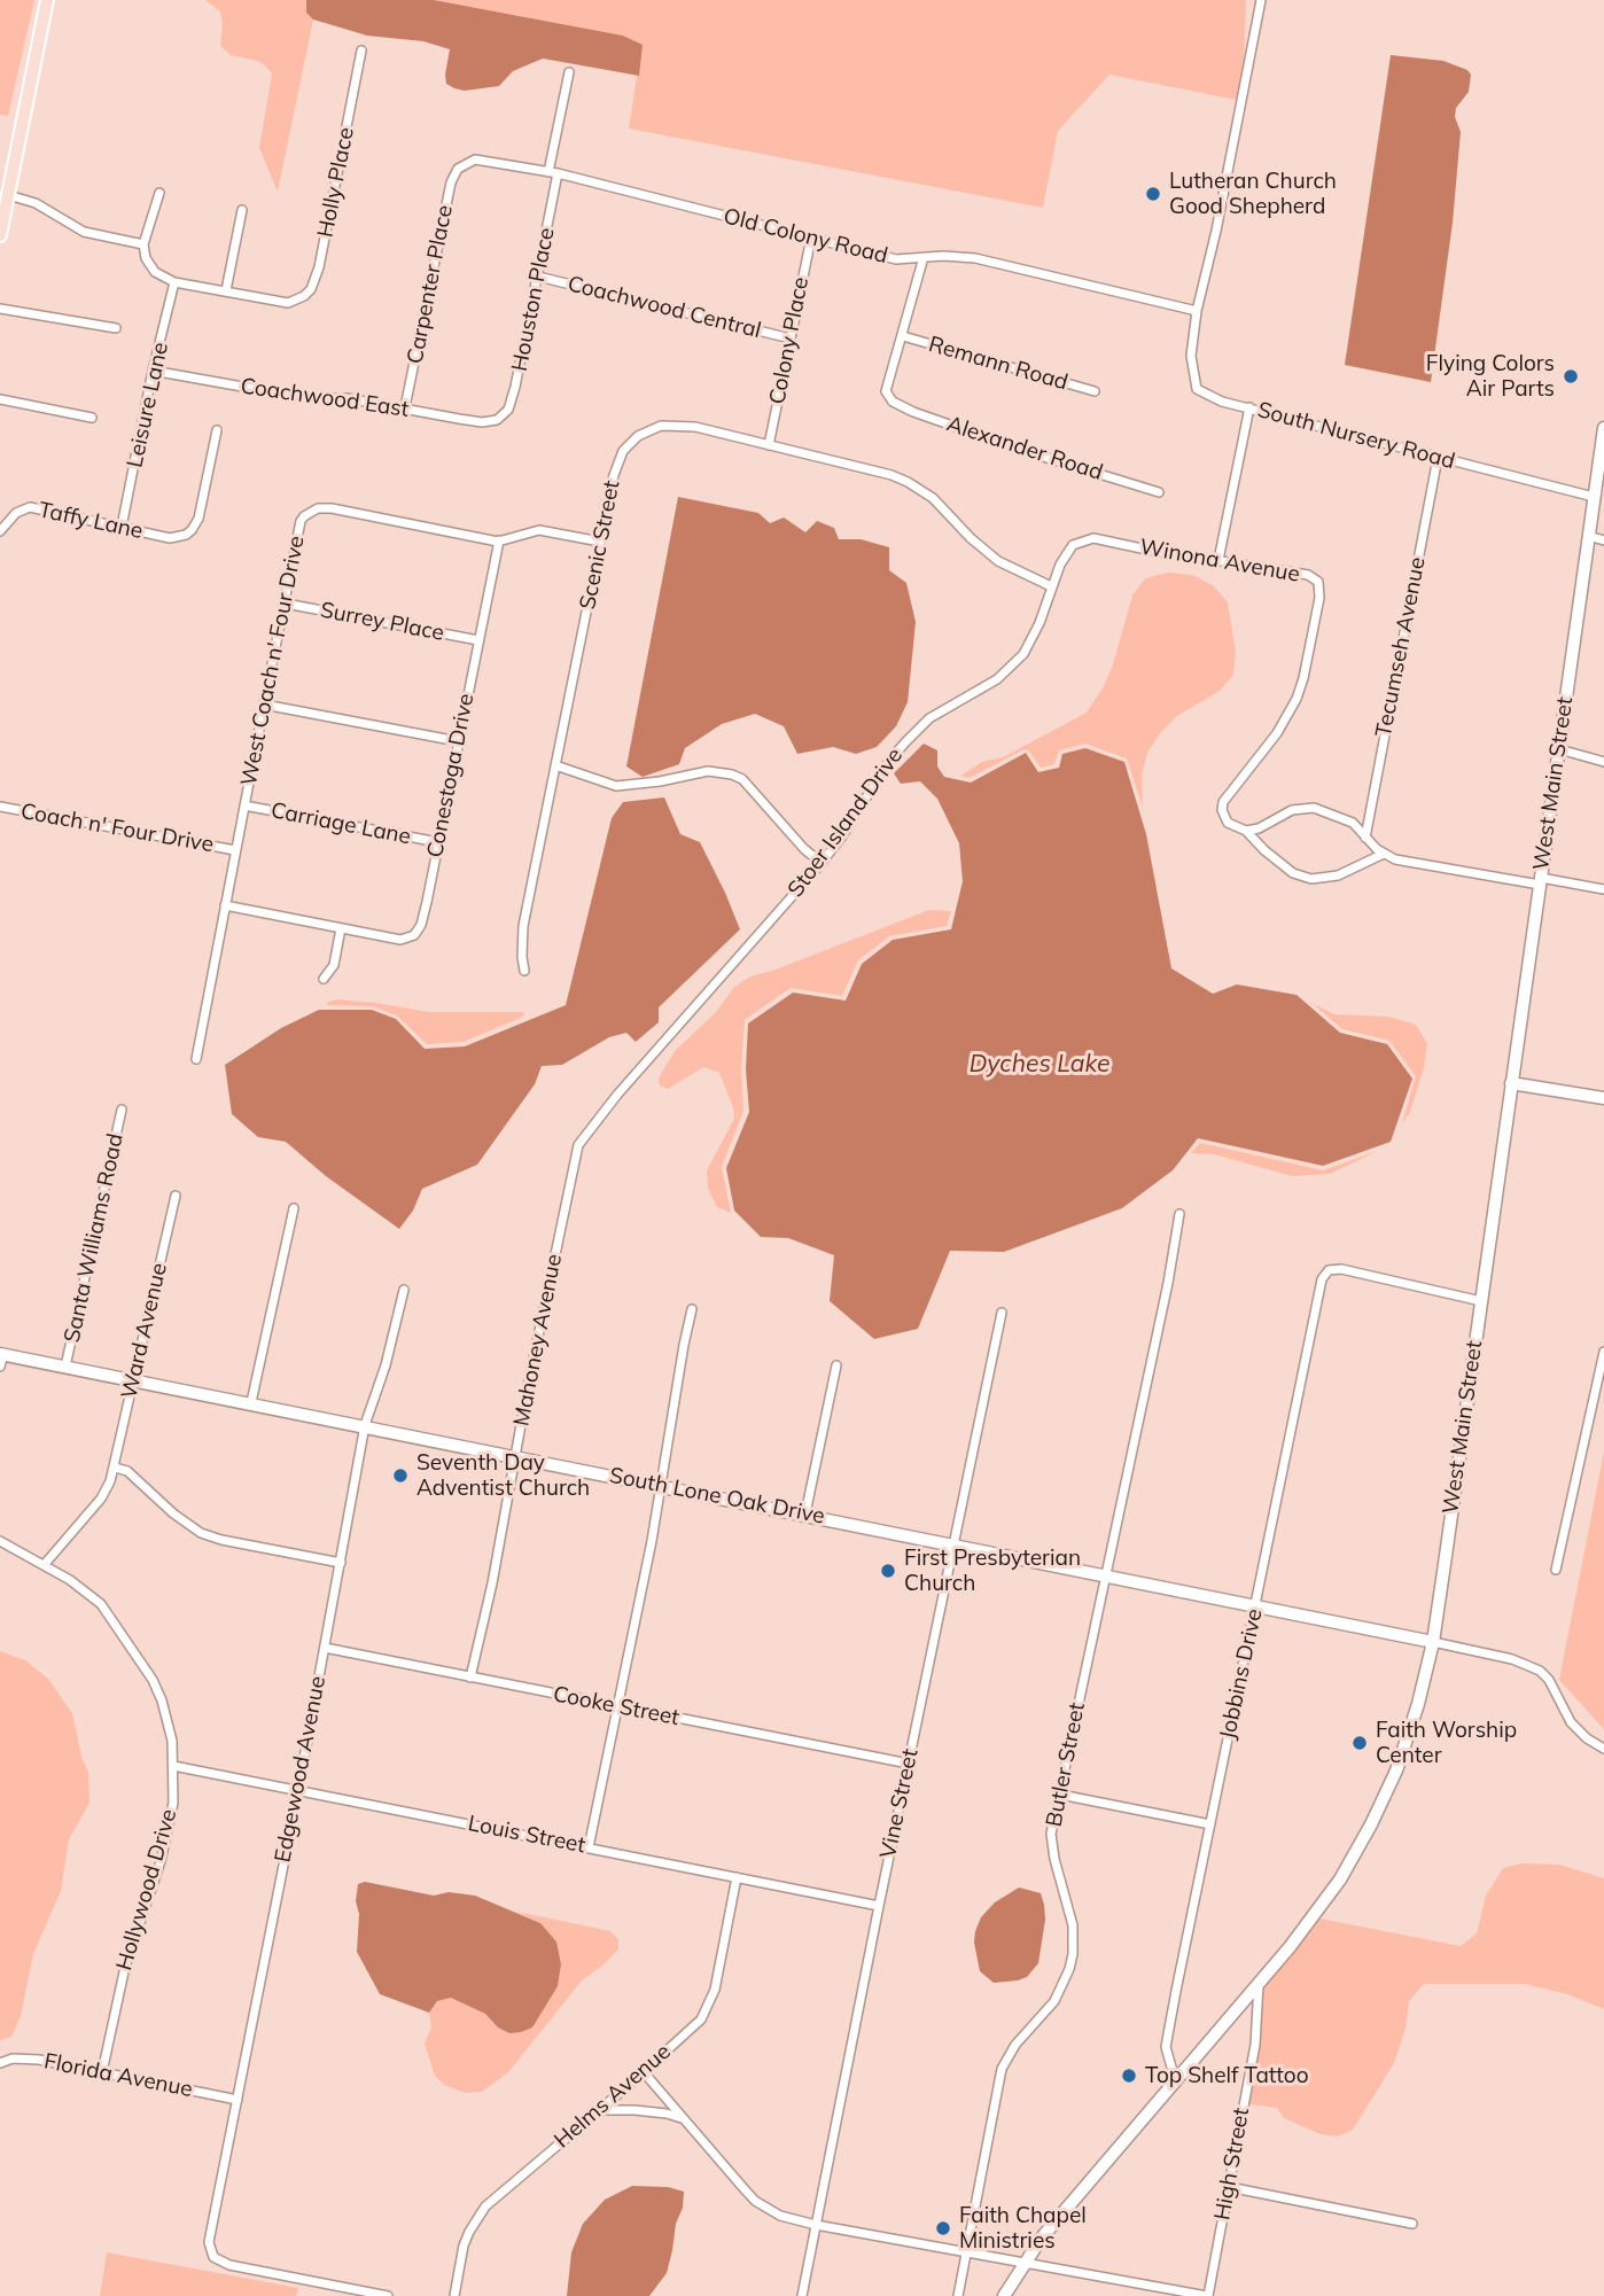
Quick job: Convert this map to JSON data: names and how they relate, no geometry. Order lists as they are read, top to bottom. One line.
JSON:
{"streets":{"main road":["West Main Street","South Lone Oak Drive"],"street":["Holly Place","Old Colony Road","Carpenter Place","Houston Place","Coachwood Central","Colony Place","Remann Road","Coachwood East","Leisure Lane","South Nursery Road","Alexander Road","Taffy Lane","Scenic Street","Winona Avenue","Surrey Place","Tecumseh Avenue","West Coach n' Four Drive","Conestoga Drive","Stoer Island Drive","Carriage Lane","Coach n' Four Drive","Santa Williams Road","Ward Avenue","Mahoney Avenue","Jobbins Drive","Cooke Street","Butler Street","Edgewood Avenue","Vine Street","Louis Street","Hollywood Drive","Florida Avenue","Helms Avenue","High Street"]},"crossings":[["Old Colony Road","Carpenter Place"],["Old Colony Road","Houston Place"],["Old Colony Road","Colony Place"],["Old Colony Road","South Nursery Road"],["Carpenter Place","Coachwood East"],["Houston Place","Coachwood Central"],["Houston Place","Coachwood East"],["Coachwood Central","Colony Place"],["Colony Place","Scenic Street"],["Remann Road","Alexander Road"],["Coachwood East","Leisure Lane"],["Leisure Lane","Taffy Lane"],["South Nursery Road","Tecumseh Avenue"],["South Nursery Road","West Main Street"],["Scenic Street","Winona Avenue"],["Scenic Street","West Coach n' Four Drive"],["Scenic Street","Stoer Island Drive"],["Winona Avenue","Stoer Island Drive"],["Surrey Place","West Coach n' Four Drive"],["Surrey Place","Conestoga Drive"],["West Coach n' Four Drive","Conestoga Drive"],["West Coach n' Four Drive","Carriage Lane"],["West Coach n' Four Drive","Coach n' Four Drive"],["Conestoga Drive","Carriage Lane"],["West Main Street","South Lone Oak Drive"],["West Main Street","Jobbins Drive"],["West Main Street","High Street"],["Stoer Island Drive","Mahoney Avenue"],["Santa Williams Road","South Lone Oak Drive"],["Ward Avenue","South Lone Oak Drive"],["Ward Avenue","Hollywood Drive"],["Mahoney Avenue","South Lone Oak Drive"],["Mahoney Avenue","Cooke Street"],["South Lone Oak Drive","Jobbins Drive"],["South Lone Oak Drive","Butler Street"],["South Lone Oak Drive","Edgewood Avenue"],["South Lone Oak Drive","Vine Street"],["Cooke Street","Edgewood Avenue"],["Cooke Street","Vine Street"],["Edgewood Avenue","Louis Street"],["Edgewood Avenue","Florida Avenue"],["Vine Street","Louis Street"],["Louis Street","Hollywood Drive"],["Louis Street","Helms Avenue"],["Hollywood Drive","Florida Avenue"]],"water":["Dyches Lake"],"places":["Lutheran Church Good Shepherd","Flying Colors Air Parts","Seventh Day Adventist Church","First Presbyterian Church","Faith Worship Center","Top Shelf Tattoo","Faith Chapel Ministries"]}
